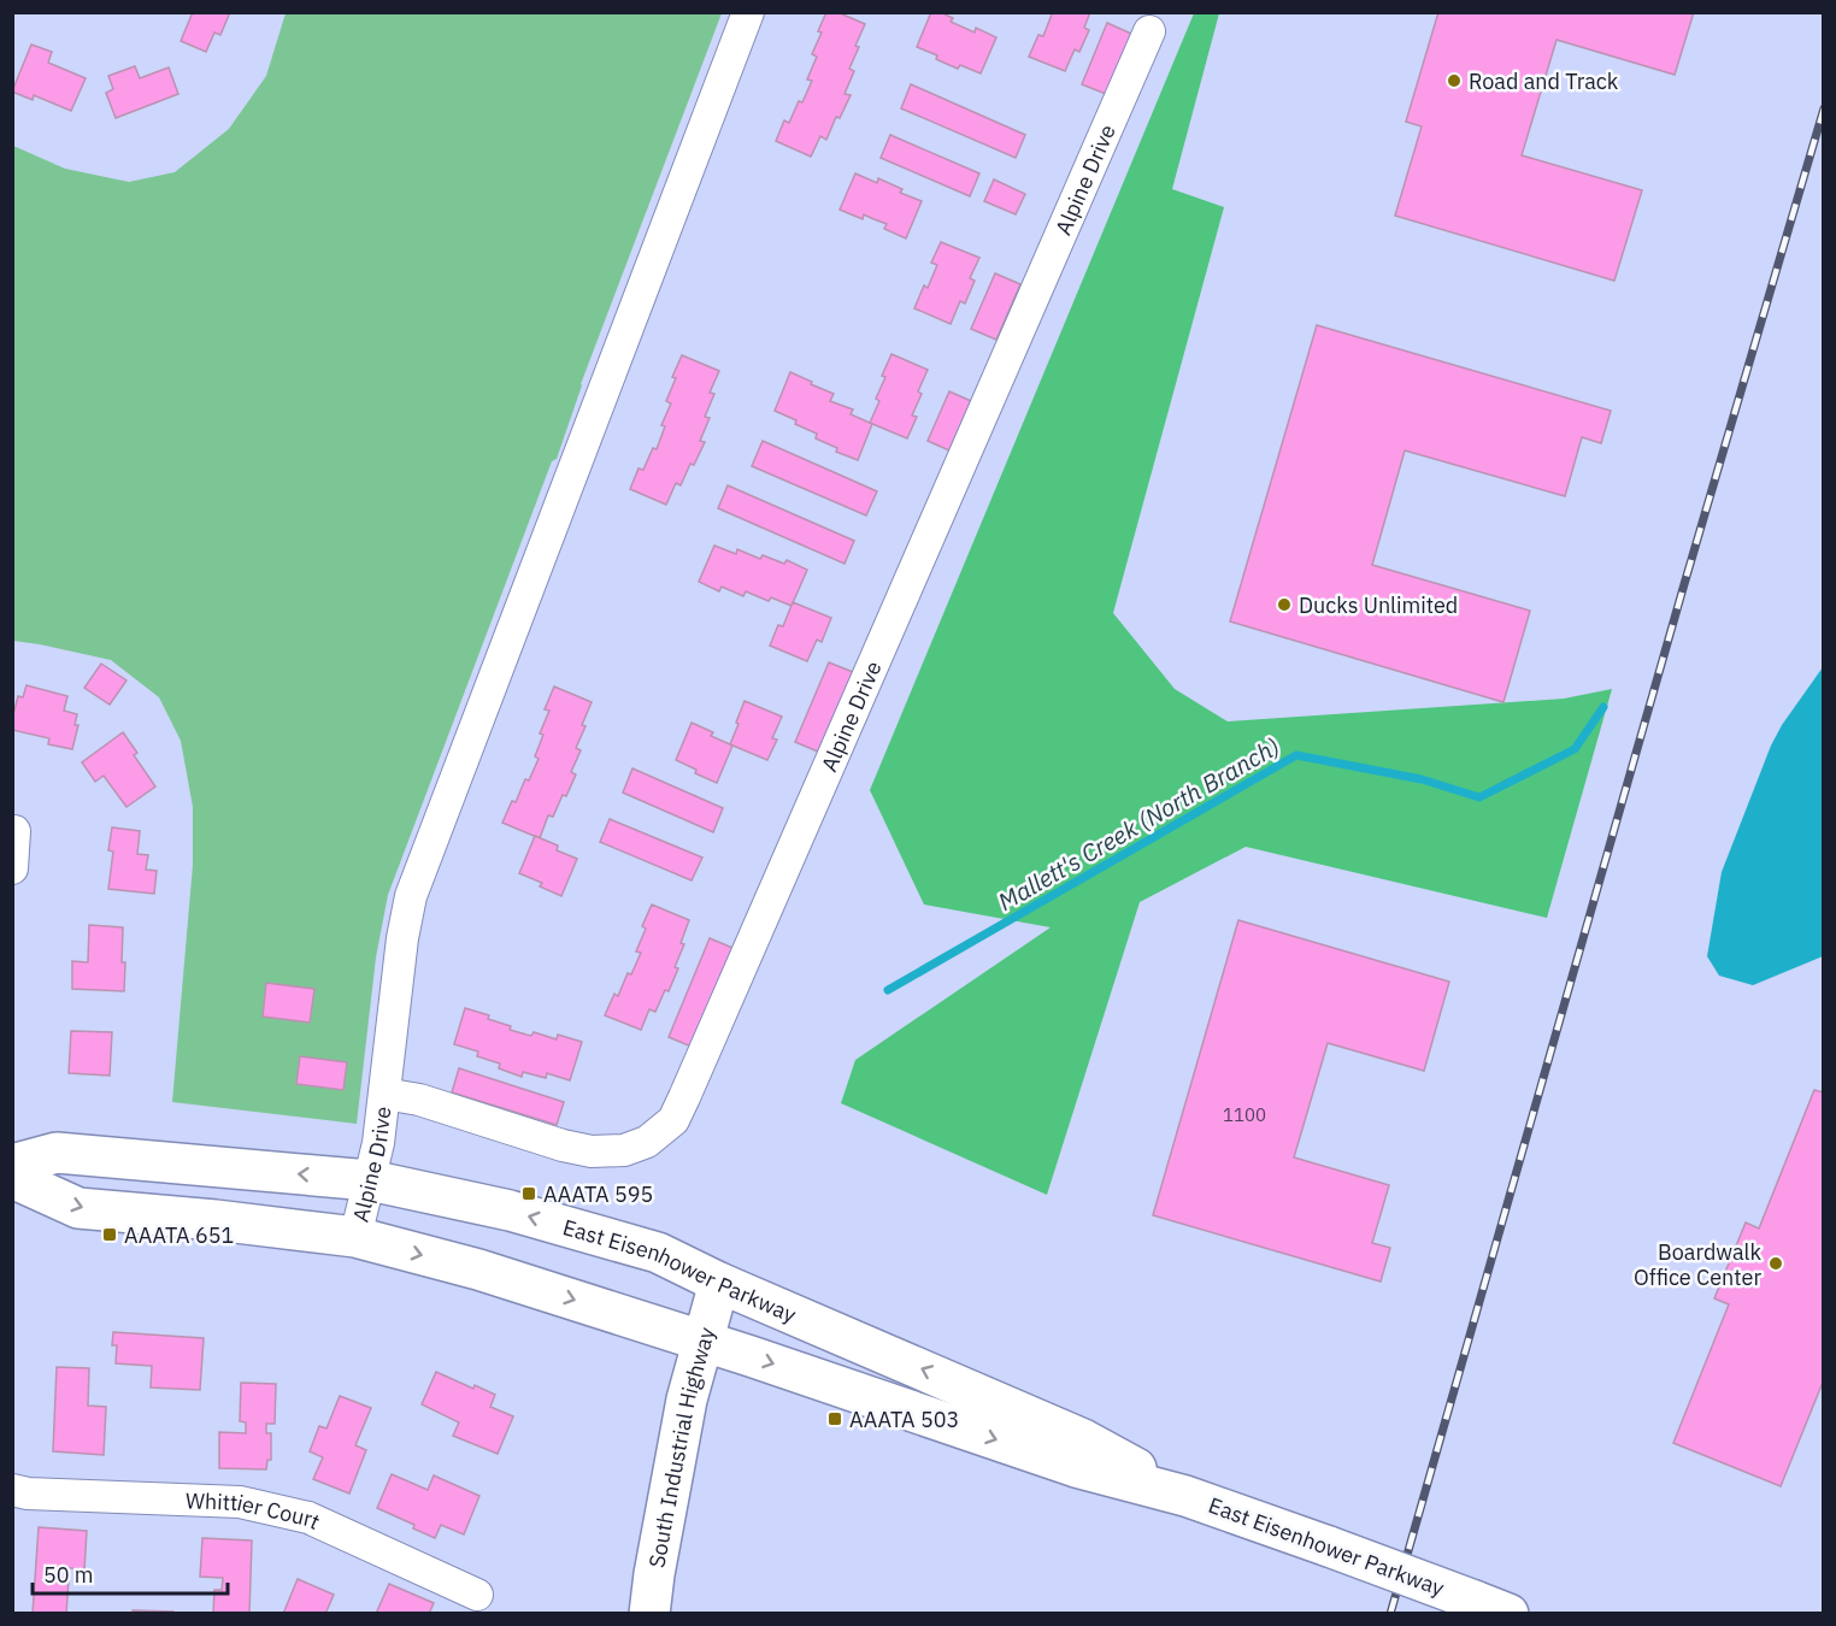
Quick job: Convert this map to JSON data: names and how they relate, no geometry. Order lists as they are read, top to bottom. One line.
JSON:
{"streets":{"main road":["East Eisenhower Parkway","South Industrial Highway"],"street":["Alpine Drive","Whittier Court"]},"crossings":[["Alpine Drive","East Eisenhower Parkway"],["East Eisenhower Parkway","South Industrial Highway"]],"water":["Mallett's Creek (North Branch)"],"places":{"other":["Road and Track","Ducks Unlimited","Boardwalk Office Center"],"transit":["AAATA 595","AAATA 651","AAATA 503"]},"house_numbers":["1100"],"scale_bar":"50 m"}
